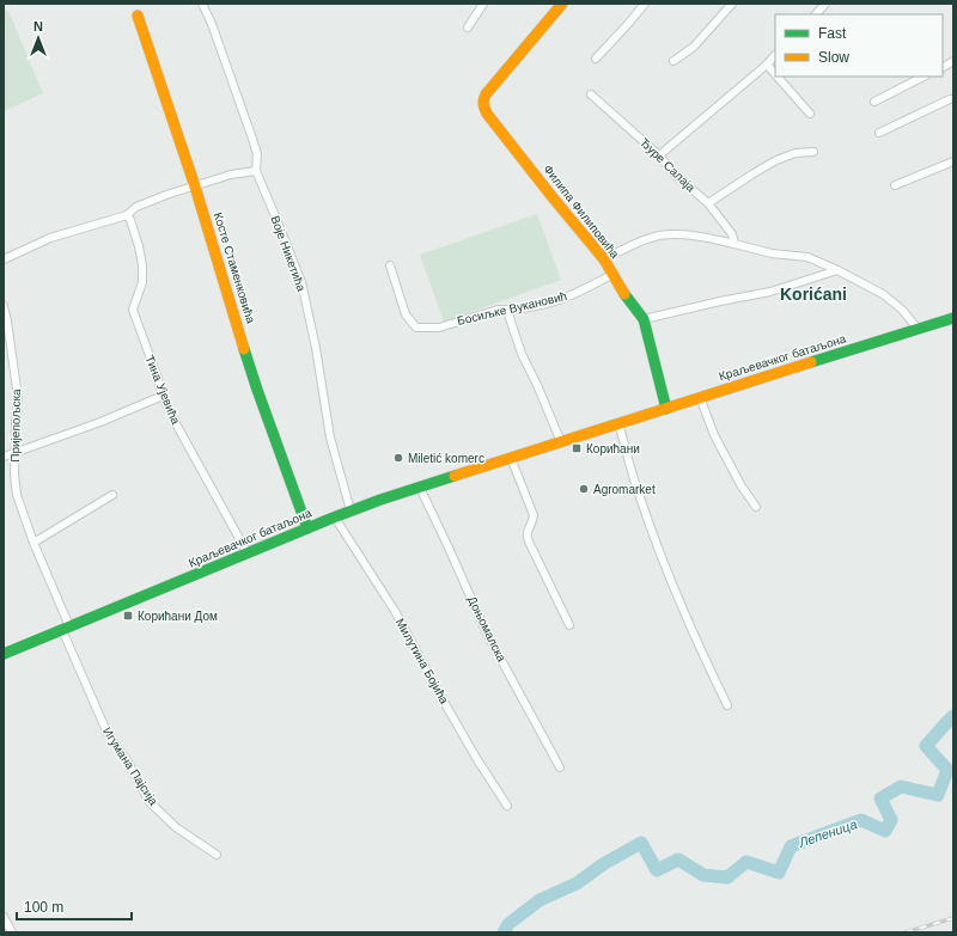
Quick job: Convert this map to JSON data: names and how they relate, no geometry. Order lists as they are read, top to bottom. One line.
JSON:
{"streets":{"street":["Ђуре Салаја","Филипа Филиповића","Воје Никетића","Косте Стаменковића","Босиљке Вукановић","Краљевачког батаљона","Тина Ујевића","Пријепољска","Доњомалска","Милутина Бојића","Игумана Пајсија"]},"crossings":[["Филипа Филиповића","Босиљке Вукановић"],["Филипа Филиповића","Краљевачког батаљона"],["Воје Никетића","Краљевачког батаљона"],["Косте Стаменковића","Краљевачког батаљона"],["Краљевачког батаљона","Тина Ујевића"],["Краљевачког батаљона","Пријепољска"],["Краљевачког батаљона","Доњомалска"],["Краљевачког батаљона","Милутина Бојића"],["Краљевачког батаљона","Игумана Пајсија"],["Пријепољска","Игумана Пајсија"]],"districts":["Korićani"],"water":["Лепеница"],"places":{"transit":["Корићани","Корићани Дом"],"other":["Miletić komerc","Agromarket"]},"legend":["Fast","Slow"],"scale_bar":"100 m","north":"top"}
